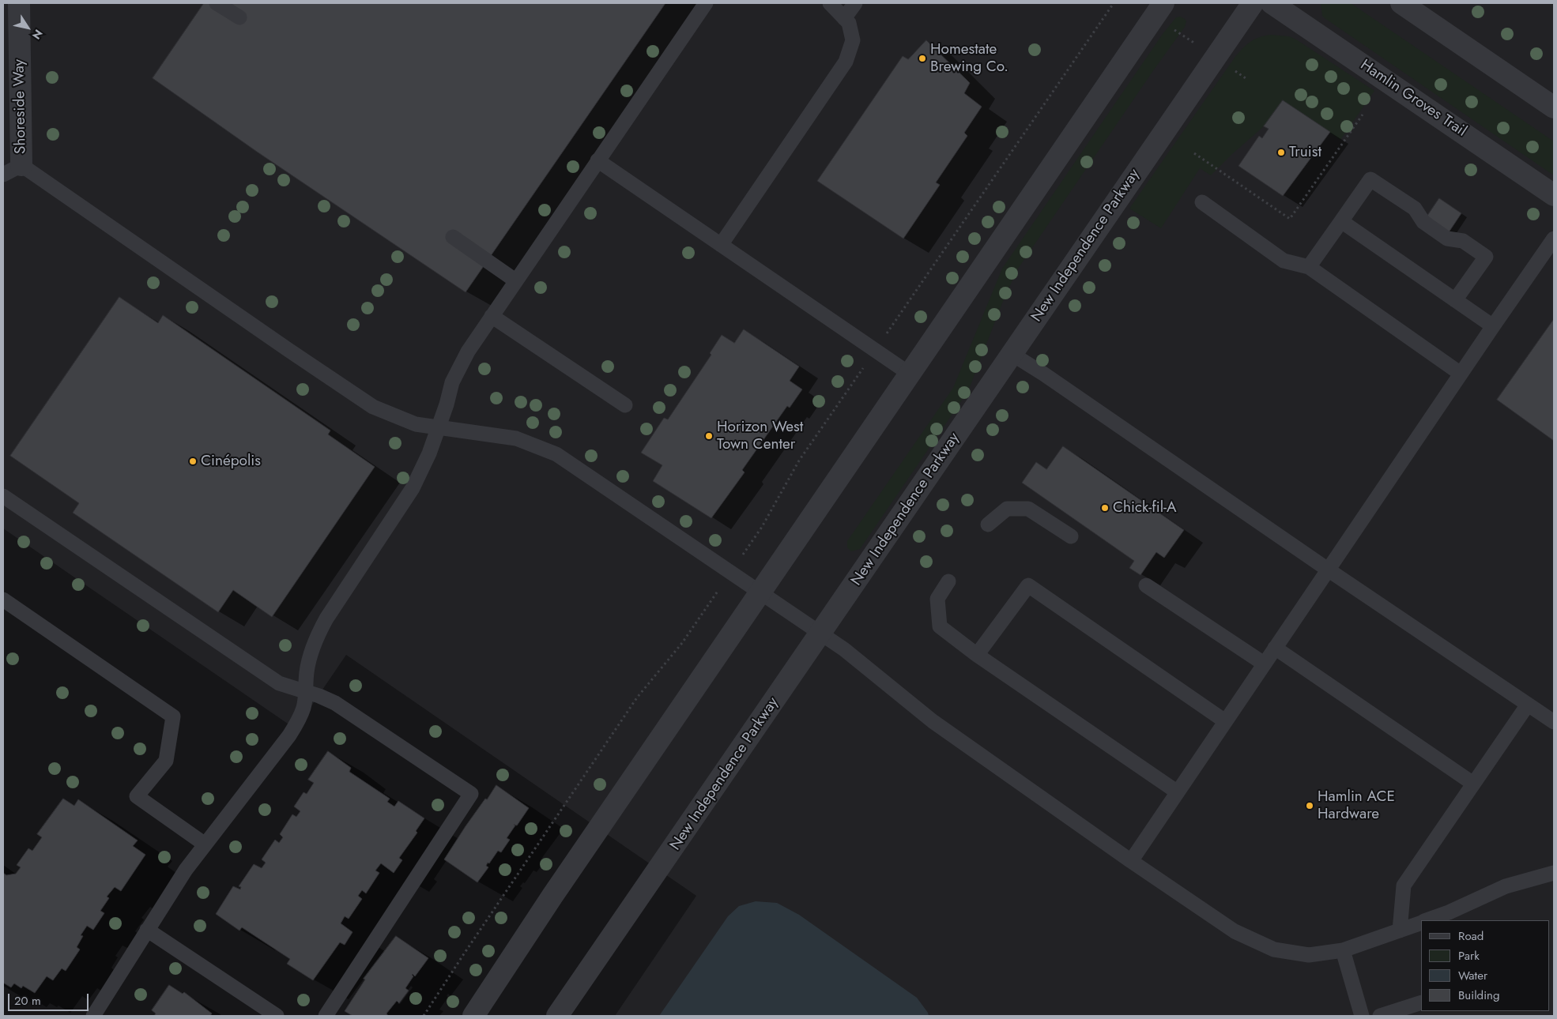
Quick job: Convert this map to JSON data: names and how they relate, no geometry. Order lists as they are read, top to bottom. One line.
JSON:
{"streets":{"street":["Hamlin Groves Trail","Shoreside Way","New Independence Parkway"]},"places":["Homestate Brewing Co.","Truist","Horizon West Town Center","Cinépolis","Chick-fil-A","Hamlin ACE Hardware"],"legend":["Road","Park","Water","Building"],"scale_bar":"20 m","north":"bottom right"}
